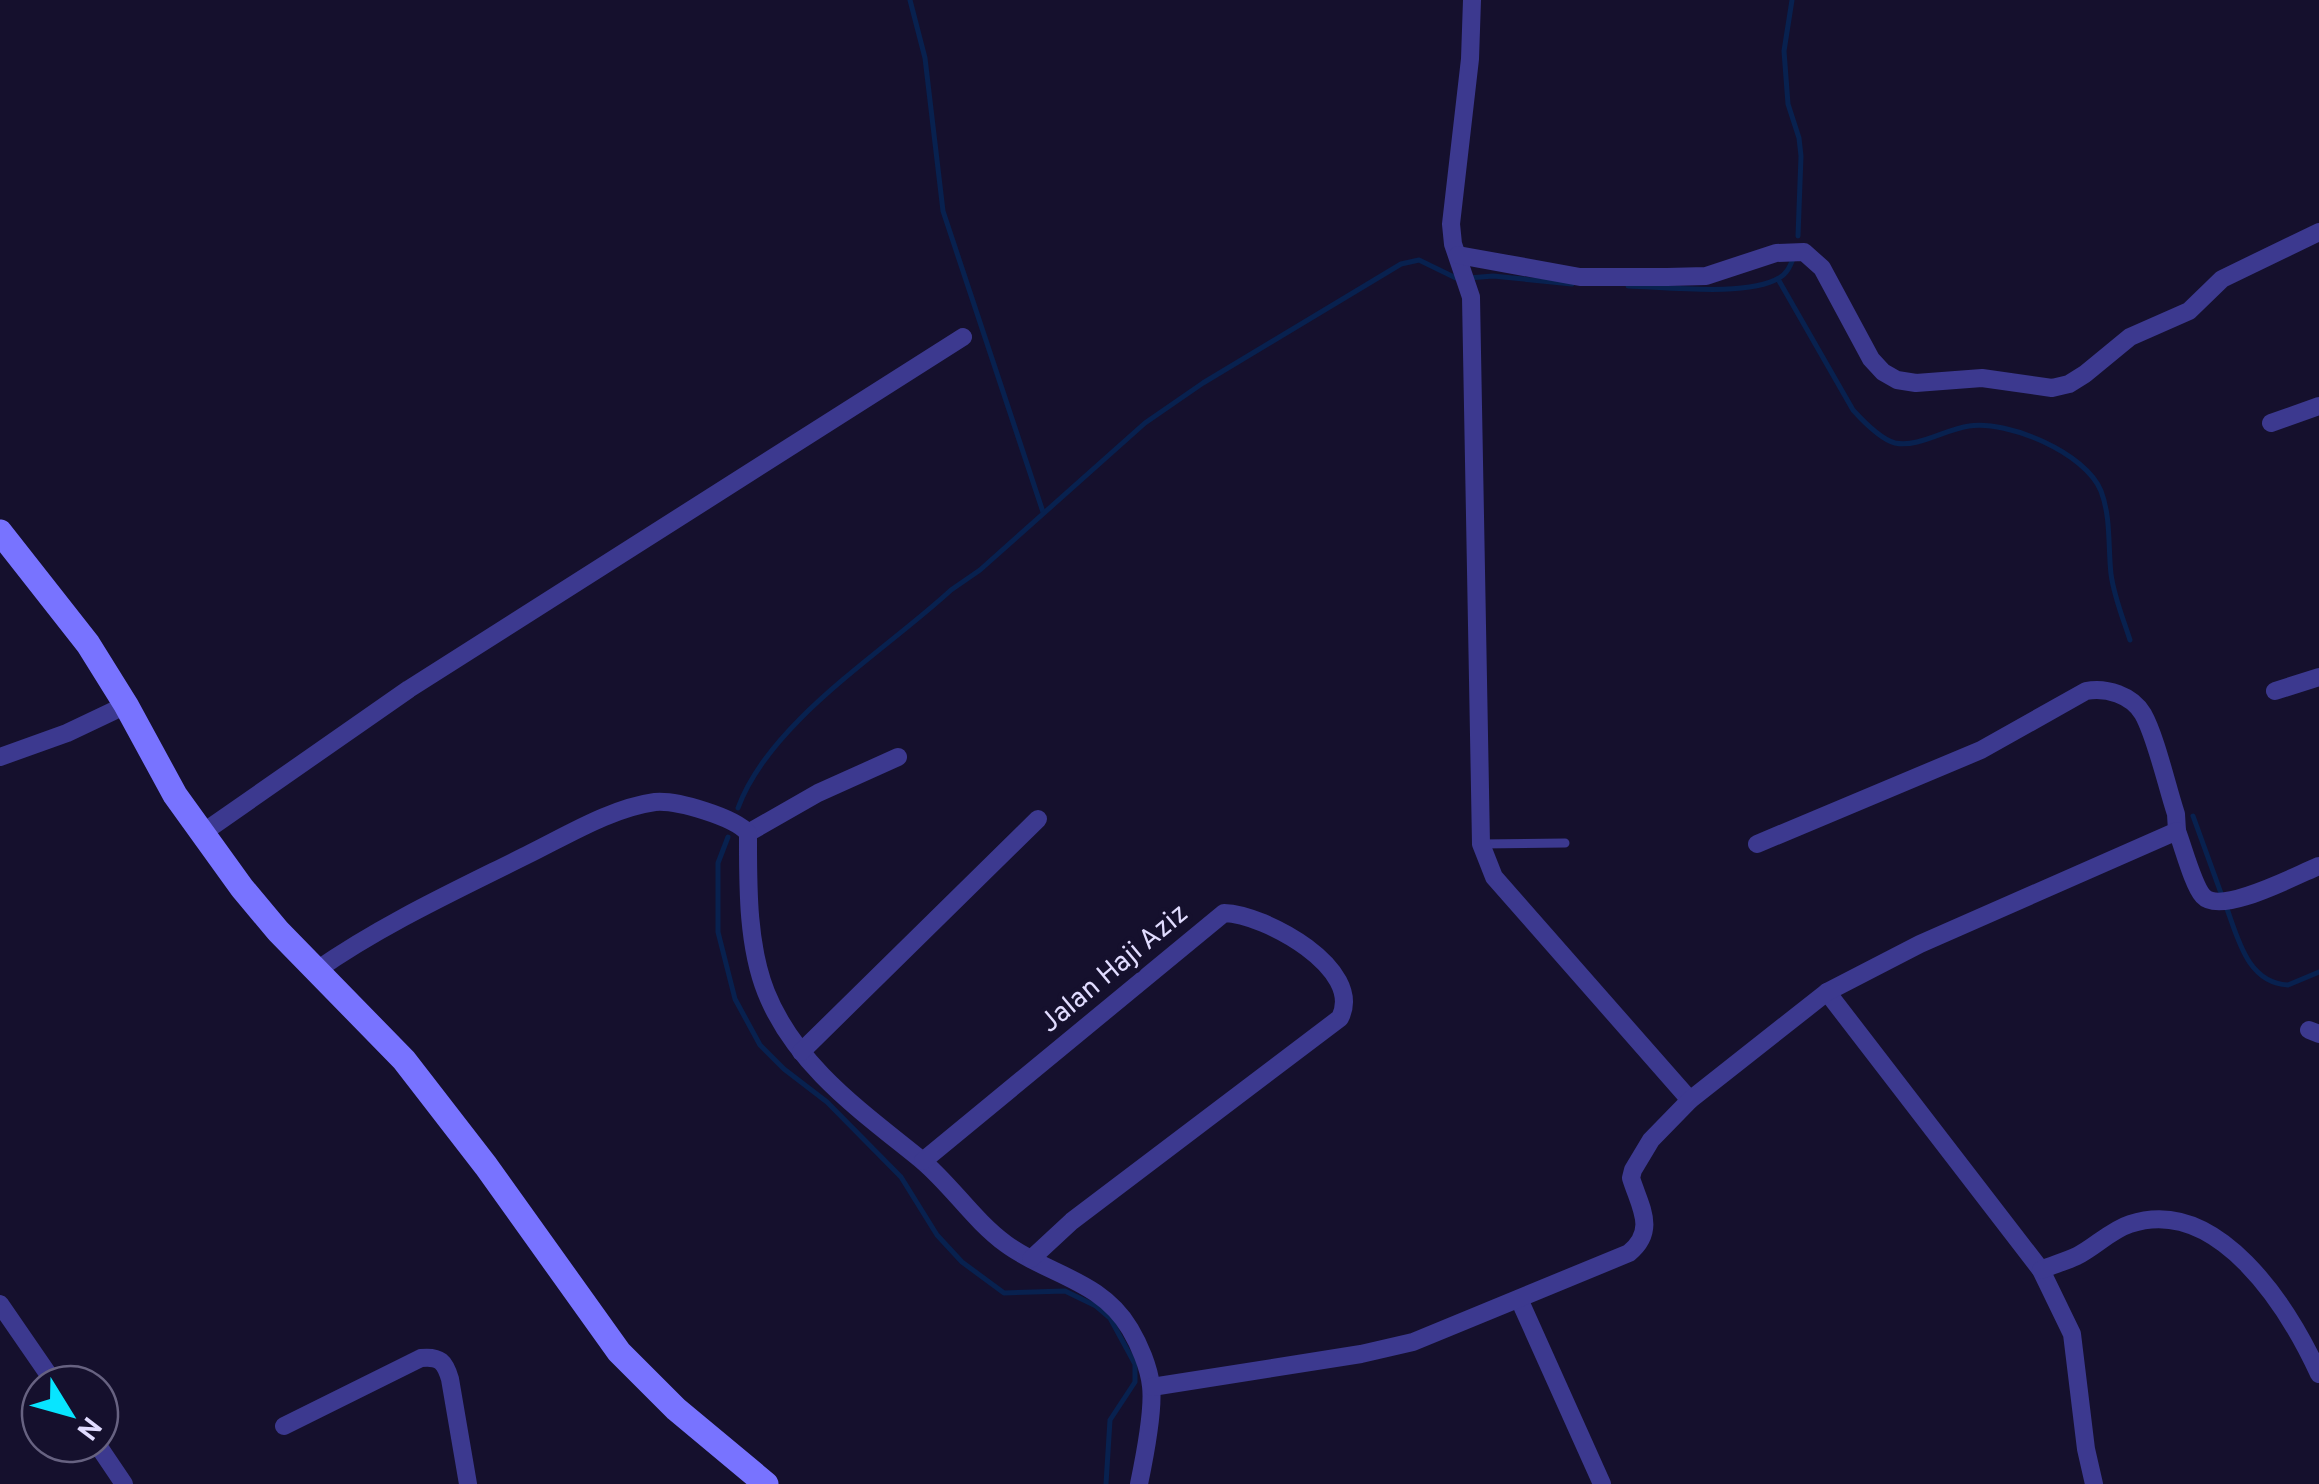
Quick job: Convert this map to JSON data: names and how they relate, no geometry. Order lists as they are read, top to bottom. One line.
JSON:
{"streets":{"street":["Jalan Haji Aziz"]},"north":"bottom right"}
